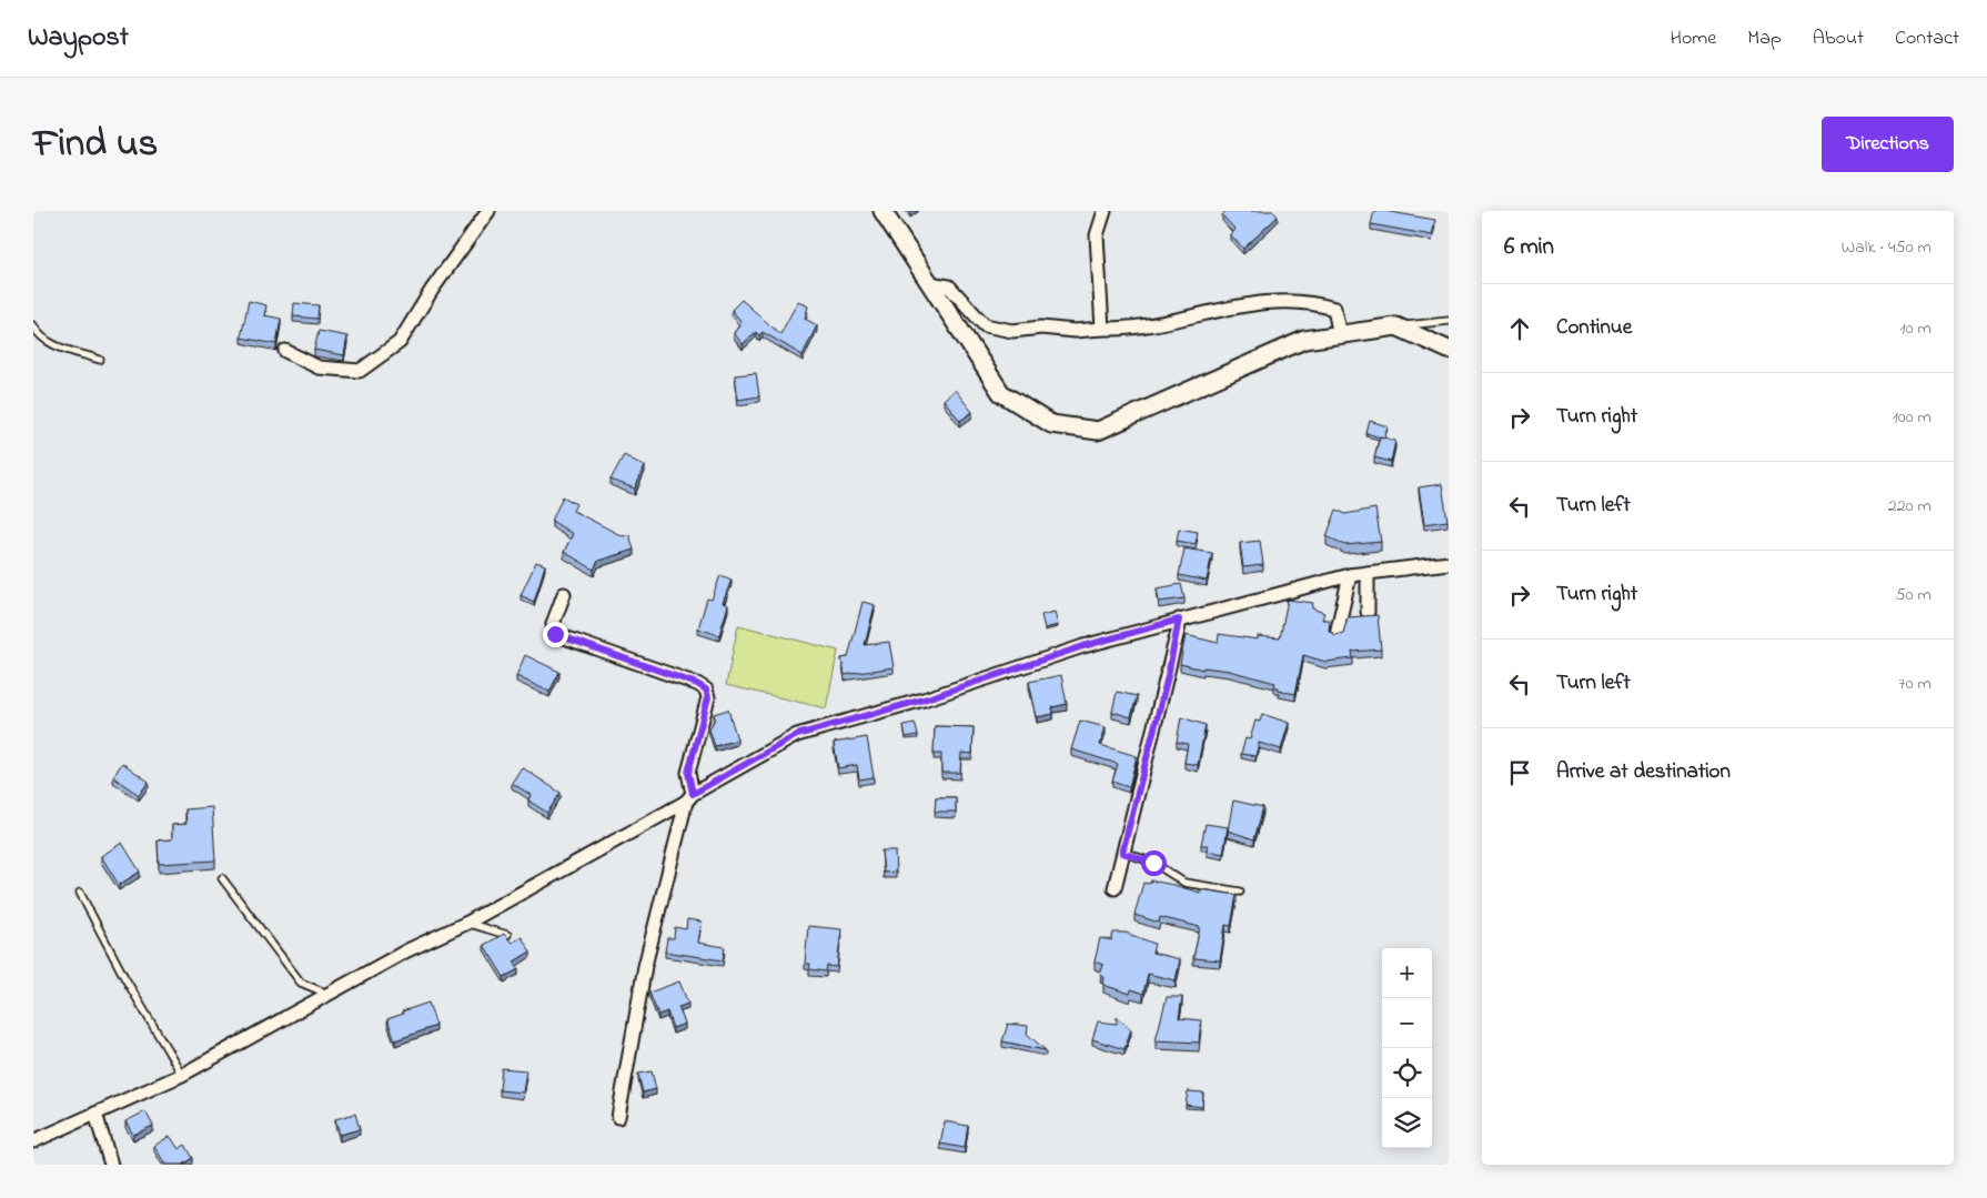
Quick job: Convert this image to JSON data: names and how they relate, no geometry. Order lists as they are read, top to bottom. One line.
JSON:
{"page":{"header":"Waypost","nav":["Home","Map","About","Contact"],"title":"Find us","buttons":"Directions","heading":["6 min","Walk · 450 m"],"list":[["Continue","10 m"],["Turn right","100 m"],["Turn left","220 m"],["Turn right","50 m"],["Turn left","70 m"],"Arrive at destination"],"map_buttons":["+","−"]}}
